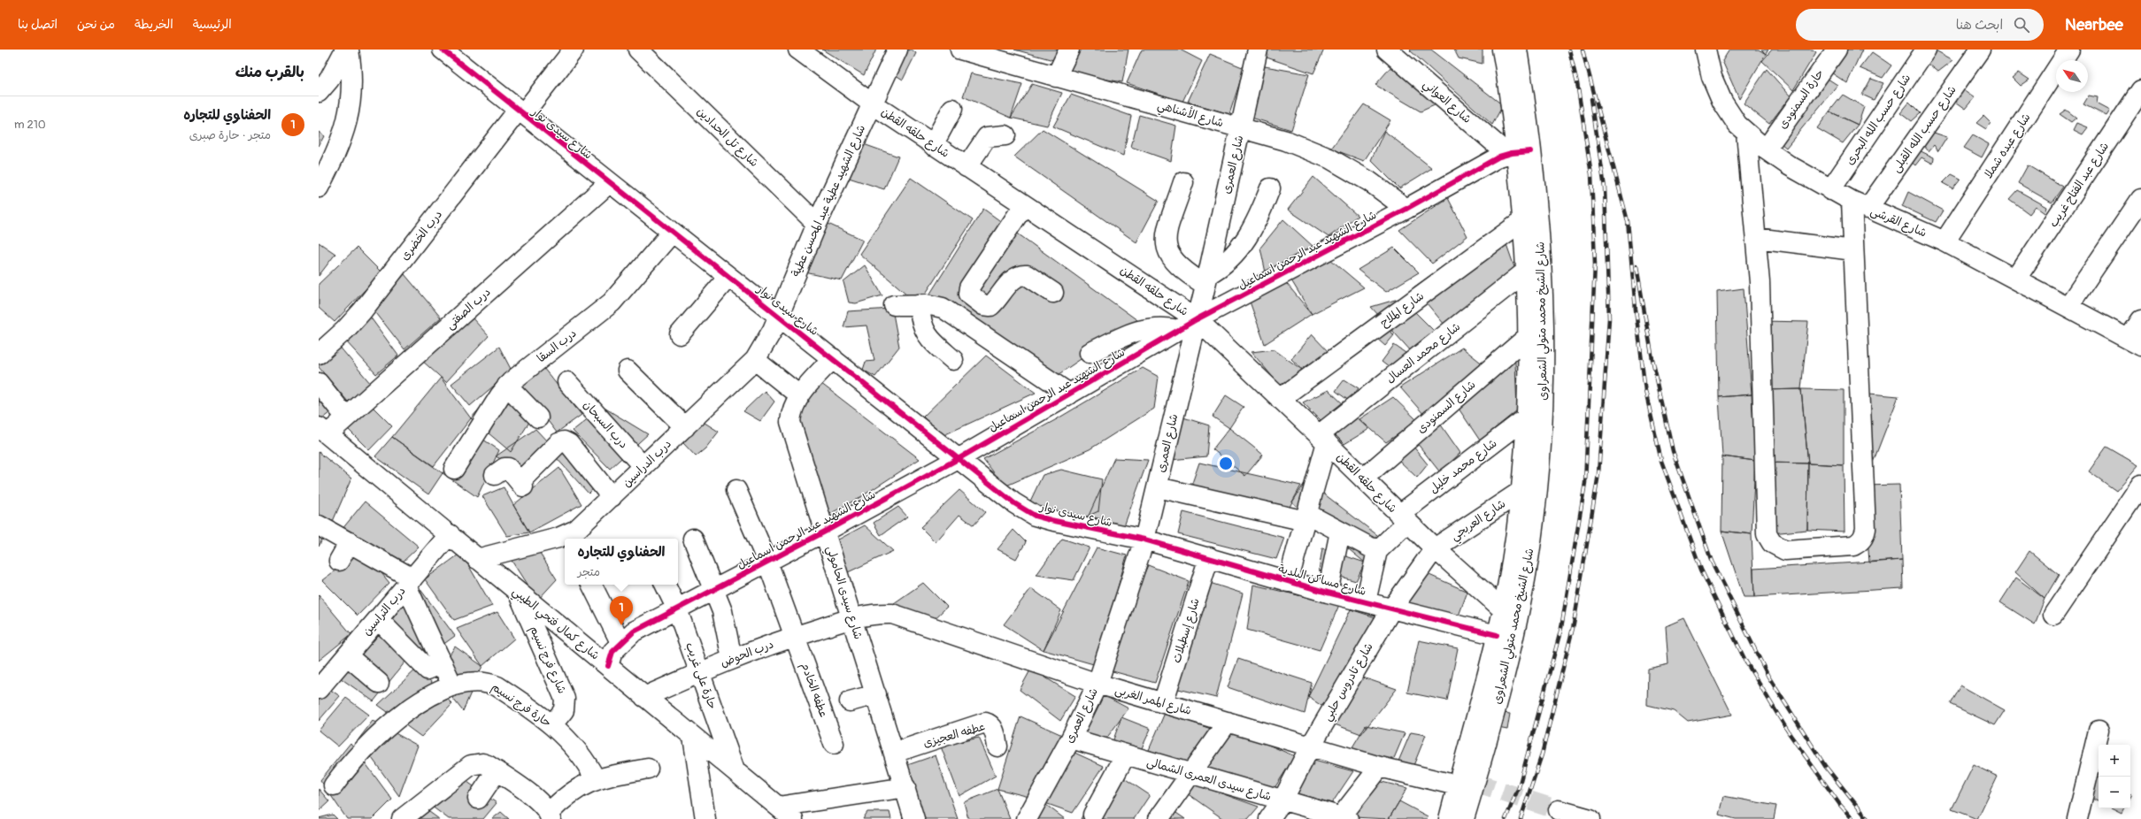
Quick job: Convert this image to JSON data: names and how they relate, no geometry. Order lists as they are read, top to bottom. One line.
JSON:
{"streets":{"street":["حارة السمنودى","شارع العواني","شارع الأشناهي","شارع حسب الله البحرى","شارع حسب الله القبلى","شارع حلقه القطن","شارع سيدى نوار","شارع تل الحدادين","شارع عبده شملا","شارع العمرى","شارع عبد الفتاح غريب","شارع الشهيد عطية عبد المحسن عطية","شارع القرشى","درب الخضرى","شارع الشهيد عبد الرحمن اسماعيل","درب الصفتى","شارع الملاح","شارع الشيخ محمد متولي الشعراوى","درب السقا","شارع محمد العسال","شارع السمنودى","درب السبحان","درب الدراسين","شارع محمد خليل","شارع العربجي","شارع مساكن البلدية","شارع سيدى الحامولي","درب التراسين","شارع كمال فتحي الطيبي","شارع إسطبلات","درب الحوض","شارع فرج نسيم","حارة على غريب","شارع تادروس حلبي","عطفه الخادم","شارع الممر الغربى","حارة فرج نسيم","عطفه العجيزى","شارع سيدى العمرى الشمالى"]},"crossings":[["حارة السمنودى","شارع القرشى"],["شارع العواني","شارع الشهيد عبد الرحمن اسماعيل"],["شارع العواني","شارع الشيخ محمد متولي الشعراوى"],["شارع الأشناهي","شارع العمرى"],["شارع الأشناهي","شارع الشهيد عبد الرحمن اسماعيل"],["شارع حسب الله البحرى","شارع القرشى"],["شارع حسب الله القبلى","شارع القرشى"],["شارع حلقه القطن","شارع العمرى"],["شارع حلقه القطن","شارع الشهيد عطية عبد المحسن عطية"],["شارع حلقه القطن","شارع الشهيد عبد الرحمن اسماعيل"],["شارع حلقه القطن","شارع الملاح"],["شارع حلقه القطن","شارع الشيخ محمد متولي الشعراوى"],["شارع حلقه القطن","شارع محمد العسال"],["شارع حلقه القطن","شارع السمنودى"],["شارع حلقه القطن","شارع محمد خليل"],["شارع حلقه القطن","شارع العربجي"],["شارع حلقه القطن","شارع تادروس حلبي"],["شارع سيدى نوار","شارع العمرى"],["شارع سيدى نوار","شارع الشهيد عطية عبد المحسن عطية"],["شارع سيدى نوار","درب الخضرى"],["شارع سيدى نوار","شارع الشهيد عبد الرحمن اسماعيل"],["شارع سيدى نوار","درب الصفتى"],["شارع سيدى نوار","درب السقا"],["شارع سيدى نوار","درب الدراسين"],["شارع سيدى نوار","شارع مساكن البلدية"],["شارع سيدى نوار","شارع سيدى الحامولي"],["شارع تل الحدادين","شارع الشهيد عطية عبد المحسن عطية"],["شارع عبده شملا","شارع القرشى"],["شارع العمرى","شارع الشهيد عبد الرحمن اسماعيل"],["شارع العمرى","شارع مساكن البلدية"],["شارع العمرى","شارع الممر الغربى"],["شارع العمرى","شارع سيدى العمرى الشمالى"],["شارع عبد الفتاح غريب","شارع القرشى"],["شارع الشهيد عطية عبد المحسن عطية","درب الدراسين"],["شارع الشهيد عبد الرحمن اسماعيل","شارع الشيخ محمد متولي الشعراوى"],["شارع الشهيد عبد الرحمن اسماعيل","شارع سيدى الحامولي"],["شارع الشهيد عبد الرحمن اسماعيل","شارع كمال فتحي الطيبي"],["شارع الشهيد عبد الرحمن اسماعيل","حارة على غريب"],["شارع الشهيد عبد الرحمن اسماعيل","عطفه الخادم"],["درب الصفتى","شارع كمال فتحي الطيبي"],["شارع الملاح","شارع الشيخ محمد متولي الشعراوى"],["شارع الشيخ محمد متولي الشعراوى","شارع محمد العسال"],["شارع الشيخ محمد متولي الشعراوى","شارع السمنودى"],["شارع الشيخ محمد متولي الشعراوى","شارع محمد خليل"],["شارع الشيخ محمد متولي الشعراوى","شارع العربجي"],["شارع الشيخ محمد متولي الشعراوى","شارع مساكن البلدية"],["شارع الشيخ محمد متولي الشعراوى","شارع الممر الغربى"],["درب السبحان","درب الدراسين"],["درب الدراسين","شارع كمال فتحي الطيبي"],["شارع العربجي","شارع تادروس حلبي"],["شارع مساكن البلدية","شارع إسطبلات"],["شارع مساكن البلدية","شارع تادروس حلبي"],["شارع سيدى الحامولي","درب الحوض"],["شارع سيدى الحامولي","شارع الممر الغربى"],["شارع سيدى الحامولي","عطفه العجيزى"],["درب التراسين","شارع كمال فتحي الطيبي"],["شارع كمال فتحي الطيبي","درب الحوض"],["شارع كمال فتحي الطيبي","شارع فرج نسيم"],["شارع كمال فتحي الطيبي","حارة على غريب"],["شارع إسطبلات","شارع الممر الغربى"],["درب الحوض","حارة على غريب"],["درب الحوض","عطفه الخادم"],["درب الحوض","شارع الممر الغربى"],["شارع فرج نسيم","حارة فرج نسيم"],["شارع تادروس حلبي","شارع الممر الغربى"],["شارع تادروس حلبي","شارع سيدى العمرى الشمالى"]],"north":"top left","page":{"header":"Nearbee","search":"ابحث هنا","nav":["الرئيسية","الخريطة","من نحن","اتصل بنا"],"heading":"بالقرب منك","list":[{"mark":"1","name":"الحفناوي للتجاره","note":"متجر · حارة صبرى","value":"210 m"}],"popup":["الحفناوي للتجاره","متجر"],"pins":"1","map_buttons":["+","−"]}}
